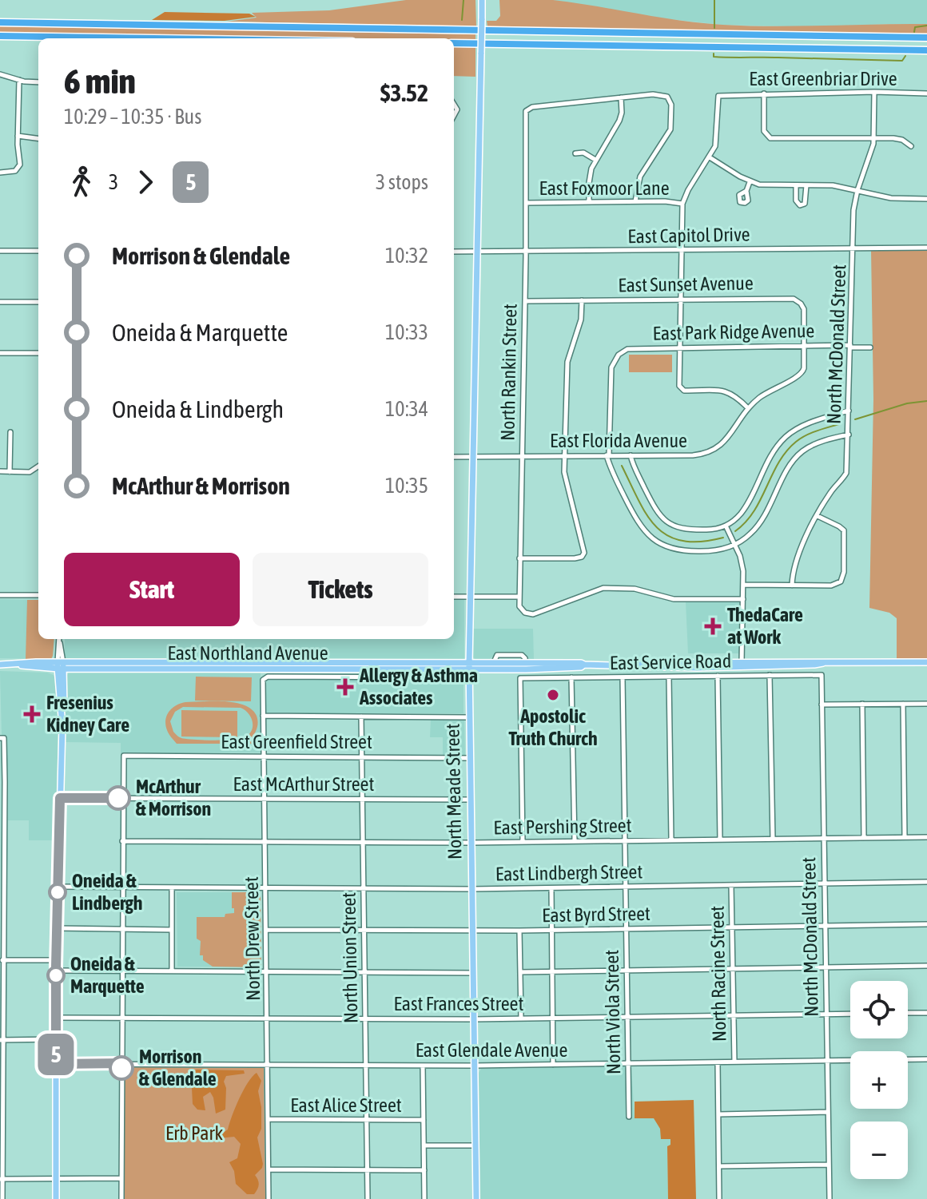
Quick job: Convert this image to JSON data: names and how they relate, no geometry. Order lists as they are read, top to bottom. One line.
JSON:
{"streets":{"main road":["East Northland Avenue","North Meade Street"],"street":["East Greenbriar Drive","East Foxmoor Lane","East Capitol Drive","East Sunset Avenue","East Park Ridge Avenue","North McDonald Street","North Rankin Street","East Florida Avenue","East Service Road","East Greenfield Street","East McArthur Street","East Pershing Street","East Lindbergh Street","East Byrd Street","North Drew Street","North Union Street","North Racine Street","East Frances Street","North Viola Street","East Glendale Avenue","East Alice Street"]},"crossings":[["East Greenbriar Drive","North McDonald Street"],["East Foxmoor Lane","North Rankin Street"],["East Capitol Drive","North McDonald Street"],["East Capitol Drive","North Rankin Street"],["East Capitol Drive","North Meade Street"],["East Sunset Avenue","East Park Ridge Avenue"],["East Sunset Avenue","North Rankin Street"],["East Sunset Avenue","East Florida Avenue"],["East Park Ridge Avenue","North McDonald Street"],["East Park Ridge Avenue","East Florida Avenue"],["North McDonald Street","East Service Road"],["North McDonald Street","East Pershing Street"],["North McDonald Street","East Lindbergh Street"],["North McDonald Street","East Byrd Street"],["North McDonald Street","East Frances Street"],["North McDonald Street","East Glendale Avenue"],["North Rankin Street","East Florida Avenue"],["East Florida Avenue","North Meade Street"],["East Northland Avenue","North Meade Street"],["East Service Road","East Pershing Street"],["East Service Road","North Viola Street"],["East Greenfield Street","East McArthur Street"],["East Greenfield Street","North Meade Street"],["East Greenfield Street","North Drew Street"],["East Greenfield Street","North Union Street"],["East McArthur Street","North Meade Street"],["East McArthur Street","North Drew Street"],["East McArthur Street","North Union Street"],["North Meade Street","East Pershing Street"],["North Meade Street","East Lindbergh Street"],["North Meade Street","East Byrd Street"],["North Meade Street","East Frances Street"],["North Meade Street","East Glendale Avenue"],["East Pershing Street","North Drew Street"],["East Pershing Street","North Union Street"],["East Pershing Street","North Viola Street"],["East Lindbergh Street","North Drew Street"],["East Lindbergh Street","North Union Street"],["East Lindbergh Street","North Racine Street"],["East Lindbergh Street","North Viola Street"],["East Byrd Street","North Drew Street"],["East Byrd Street","North Union Street"],["East Byrd Street","North Racine Street"],["East Byrd Street","North Viola Street"],["North Drew Street","East Frances Street"],["North Drew Street","East Glendale Avenue"],["North Drew Street","East Alice Street"],["North Union Street","East Frances Street"],["North Union Street","East Glendale Avenue"],["North Union Street","East Alice Street"],["North Racine Street","East Frances Street"],["North Racine Street","East Glendale Avenue"],["East Frances Street","North Viola Street"],["North Viola Street","East Glendale Avenue"]],"parks":["Erb Park"],"places":{"health":["ThedaCare at Work","Allergy & Asthma Associates","Fresenius Kidney Care"],"other":["Apostolic Truth Church","McArthur & Morrison","Oneida & Lindbergh","Oneida & Marquette","Morrison & Glendale"]},"lines":["bus line 5"],"page":{"on_map":"5","heading":["6 min","10:29 – 10:35 · Bus","$3.52"],"legs":["3","5","3 stops"],"list":[{"name":"Morrison & Glendale","value":"10:32"},{"name":"Oneida & Marquette","value":"10:33"},{"name":"Oneida & Lindbergh","value":"10:34"},{"name":"McArthur & Morrison","value":"10:35"}],"buttons":["Start","Tickets"],"map_buttons":["+","−"]}}
